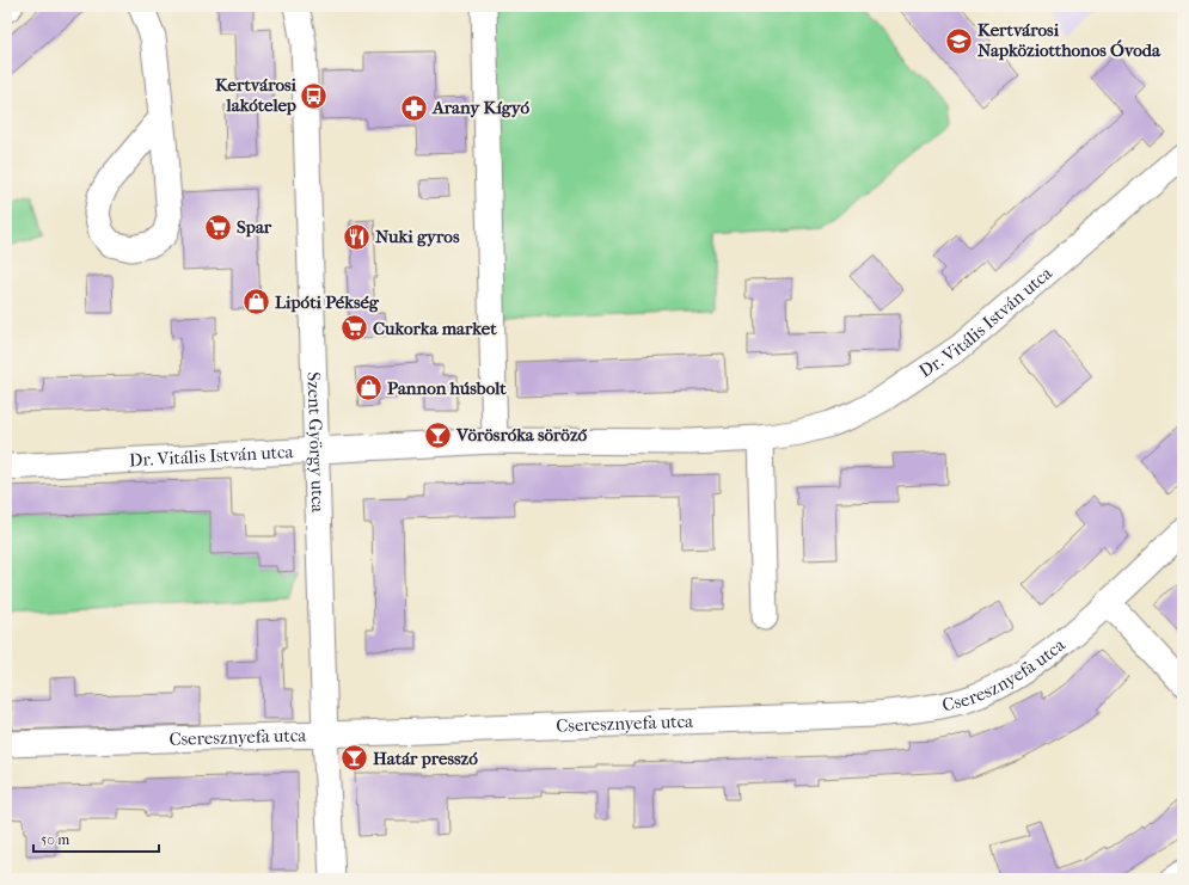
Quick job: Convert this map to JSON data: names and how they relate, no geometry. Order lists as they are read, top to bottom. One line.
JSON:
{"streets":{"street":["Dr. Vitális István utca","Szent György utca","Cseresznyefa utca"]},"crossings":[["Dr. Vitális István utca","Szent György utca"],["Szent György utca","Cseresznyefa utca"]],"places":{"school or university":["Kertvárosi Napköziotthonos Óvoda"],"bus stop":["Kertvárosi lakótelep"],"pharmacy":["Arany Kígyó"],"supermarket":["Spar","Cukorka market"],"restaurant":["Nuki gyros"],"shop":["Lipóti Pékség","Pannon húsbolt"],"bar":["Vörösróka söröző","Határ presszó"]},"scale_bar":"50 m"}
